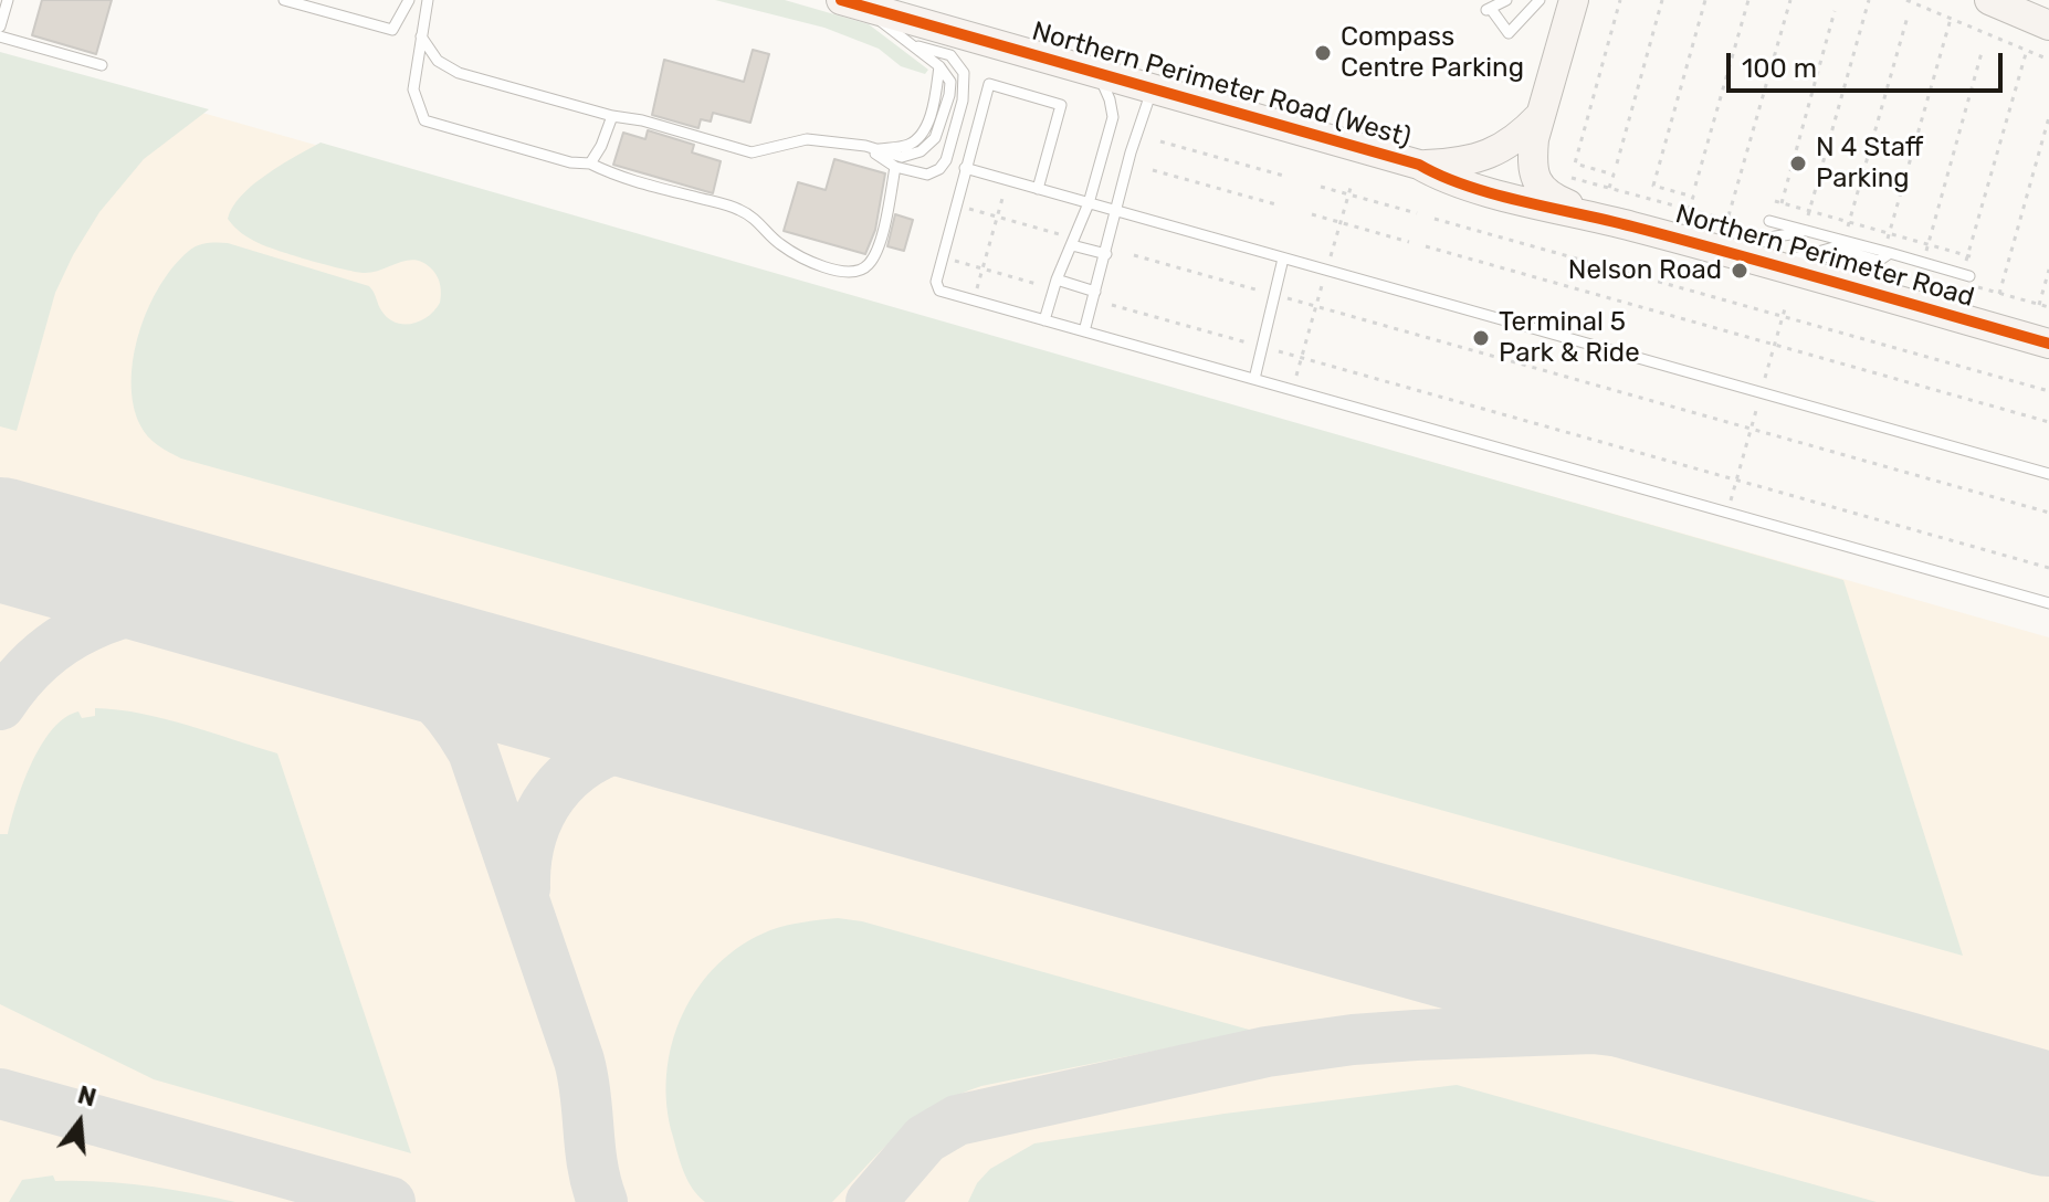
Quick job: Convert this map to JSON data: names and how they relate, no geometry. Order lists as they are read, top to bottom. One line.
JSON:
{"streets":{"street":["Northern Perimeter Road (West)","Northern Perimeter Road"]},"crossings":[["Northern Perimeter Road (West)","Northern Perimeter Road"]],"places":["Compass Centre Parking","N 4 Staff Parking","Nelson Road","Terminal 5 Park & Ride"],"scale_bar":"100 m","north":"top"}
